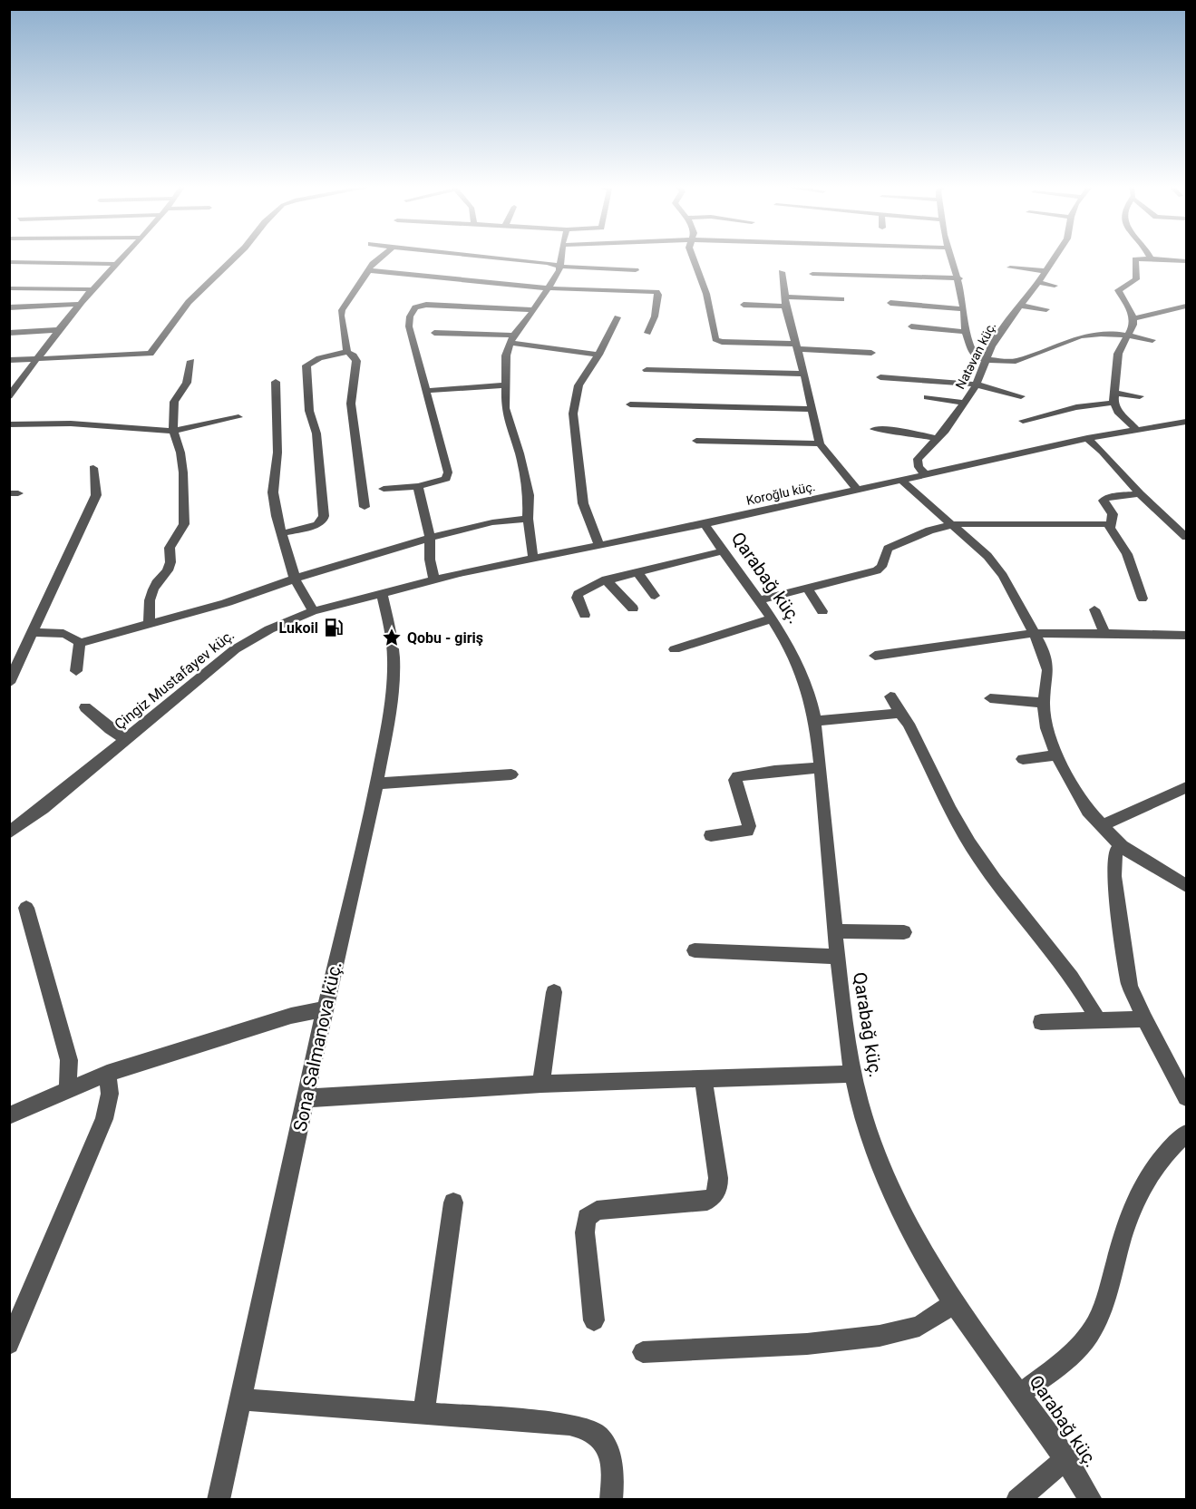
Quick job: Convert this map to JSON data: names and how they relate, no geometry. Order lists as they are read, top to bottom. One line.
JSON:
{"streets":{"street":["Natəvan küç.","Koroğlu küç.","Qarabağ küç.","Çingiz Mustafayev küç.","Sona Salmanova küç."]},"crossings":[["Natəvan küç.","Koroğlu küç."],["Koroğlu küç.","Qarabağ küç."],["Koroğlu küç.","Çingiz Mustafayev küç."],["Koroğlu küç.","Sona Salmanova küç."],["Çingiz Mustafayev küç.","Sona Salmanova küç."]],"places":{"fuel station":["Lukoil"],"place":["Qobu - giriş"]}}
